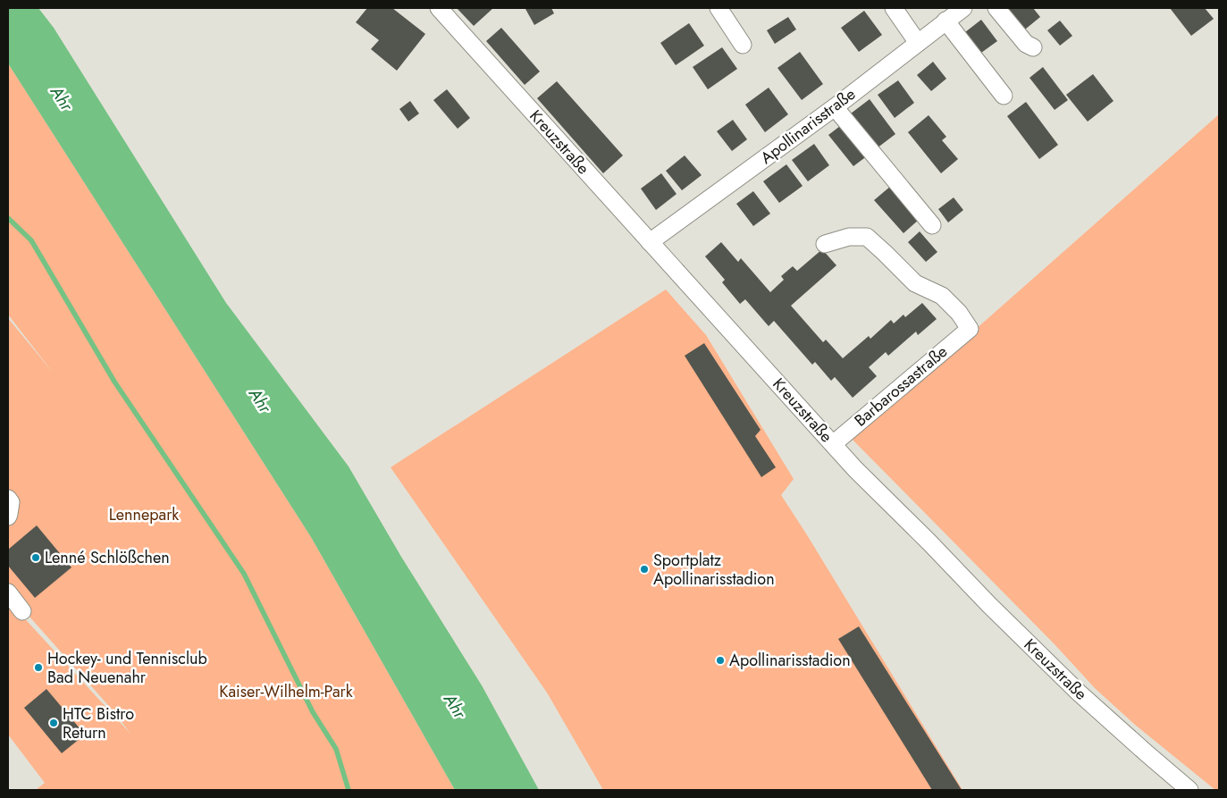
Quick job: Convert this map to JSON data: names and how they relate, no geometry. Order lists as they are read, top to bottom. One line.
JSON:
{"streets":{"street":["Apollinarisstraße","Kreuzstraße","Barbarossastraße"]},"crossings":[["Apollinarisstraße","Kreuzstraße"],["Kreuzstraße","Barbarossastraße"]],"water":["Ahr"],"parks":["Lennepark","Kaiser-Wilhelm-Park"],"places":["Lenné Schlößchen","Sportplatz Apollinarisstadion","Apollinarisstadion","Hockey- und Tennisclub Bad Neuenahr","HTC Bistro Return"]}
